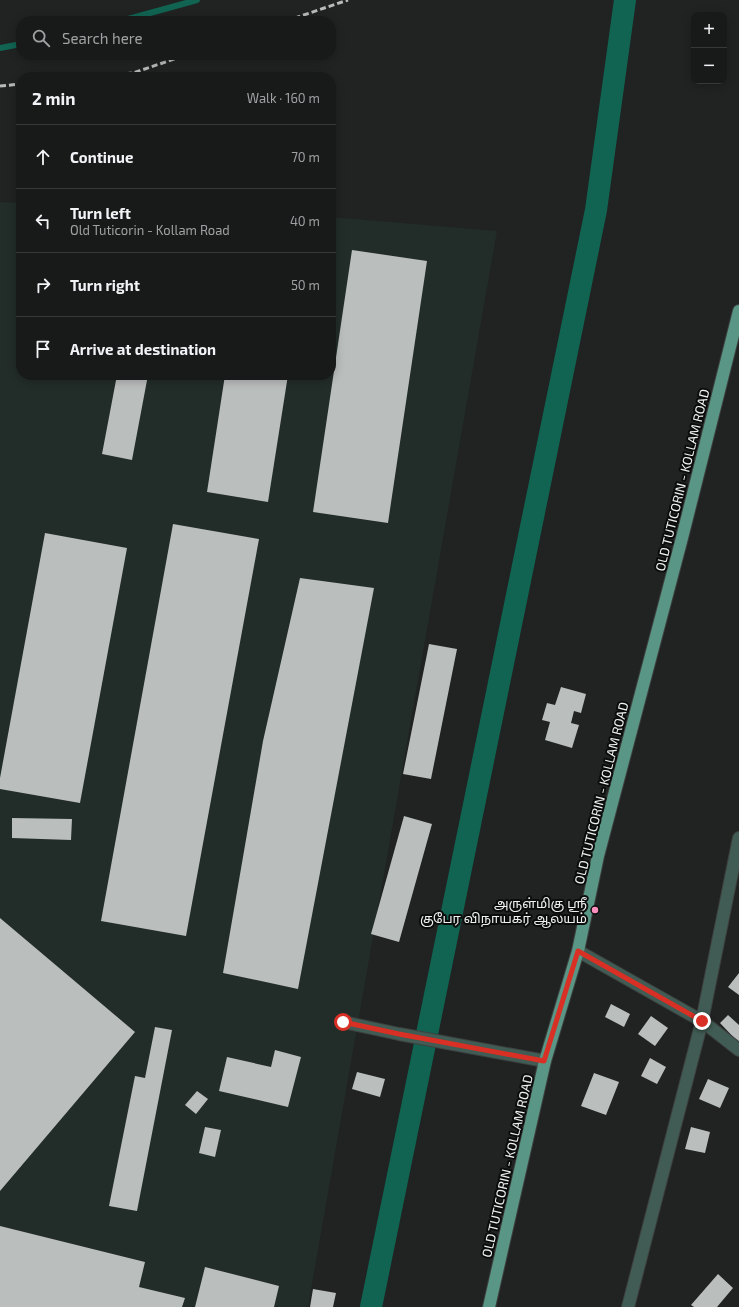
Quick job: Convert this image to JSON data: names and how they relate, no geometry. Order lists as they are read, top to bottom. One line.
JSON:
{"streets":{"main road":["OLD TUTICORIN - KOLLAM ROAD"]},"places":["அருள்மிகு ஶ்ரீ குபேர விநாயகர் ஆலயம்"],"page":{"map_buttons":["+","−"],"search":"Search here","heading":["2 min","Walk · 160 m"],"list":[["Continue","70 m"],["Turn left","Old Tuticorin - Kollam Road","40 m"],["Turn right","50 m"],"Arrive at destination"]}}
